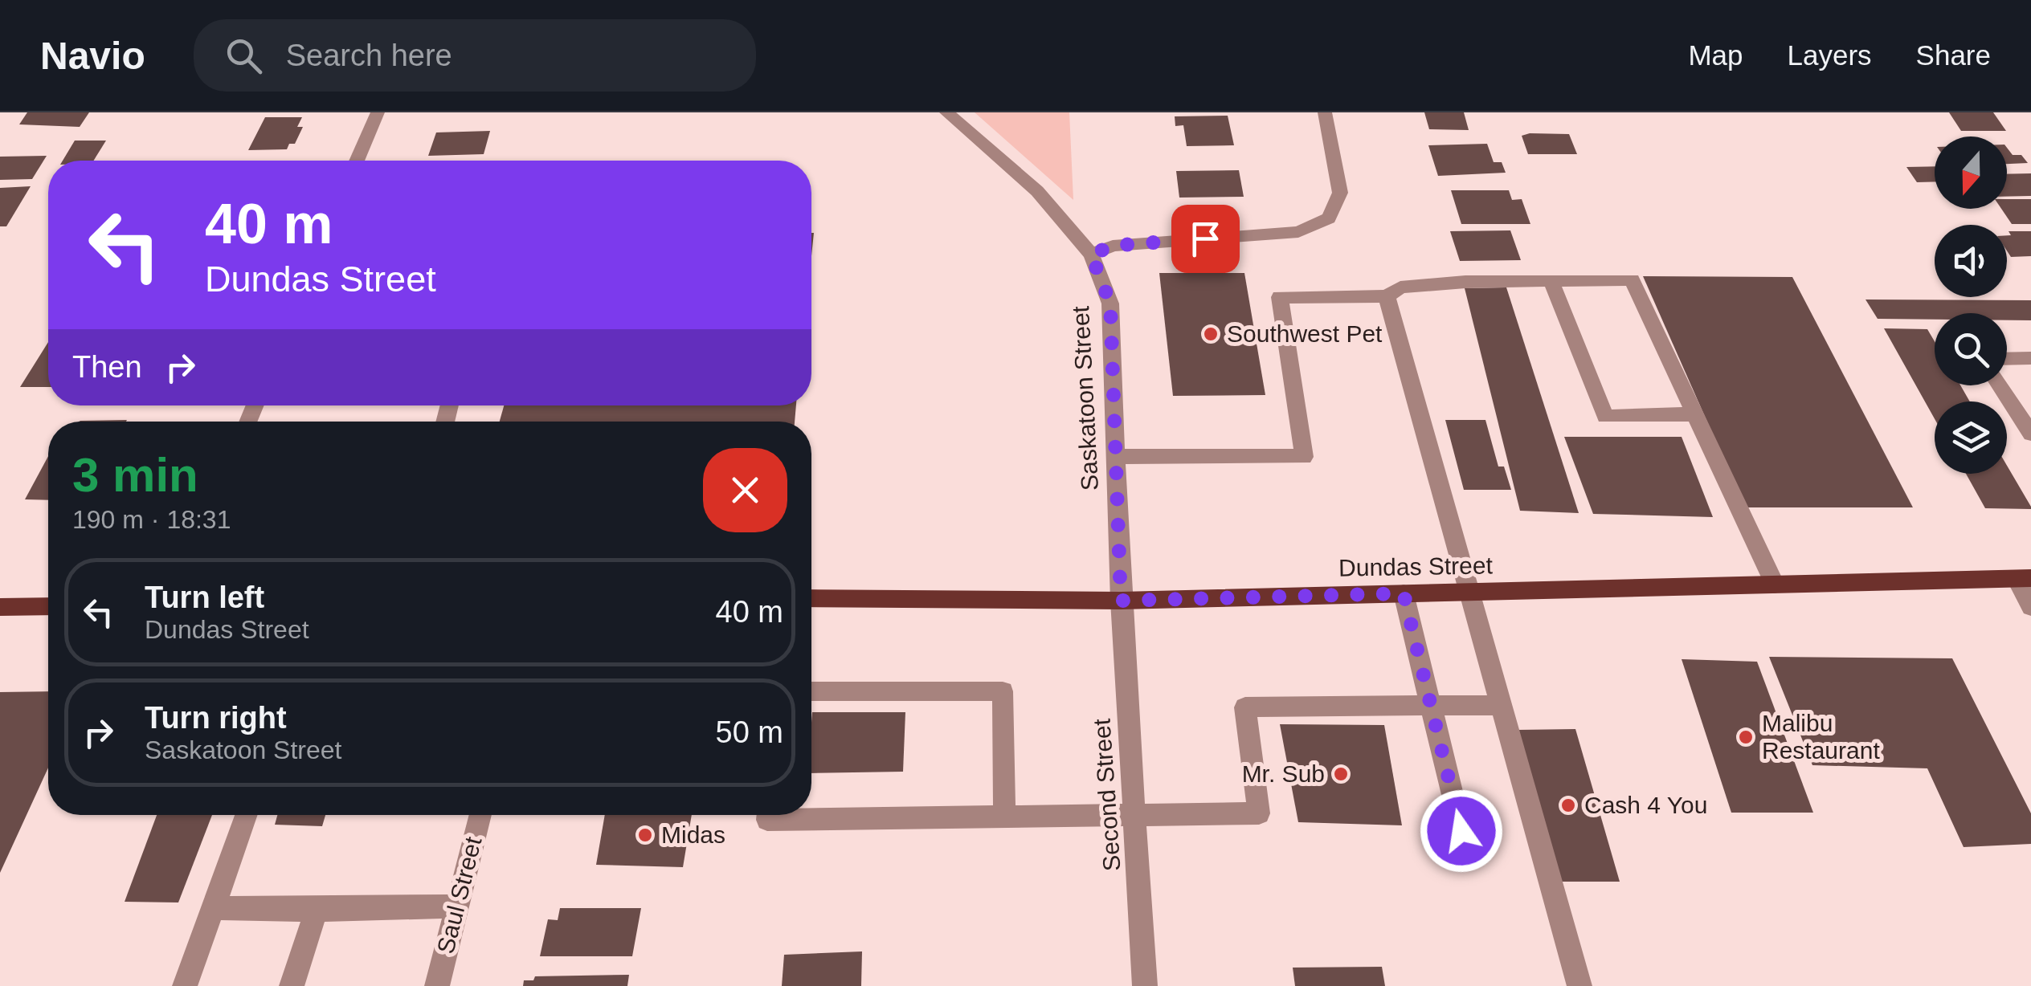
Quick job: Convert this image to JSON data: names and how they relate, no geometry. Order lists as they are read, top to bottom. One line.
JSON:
{"streets":{"main road":["Dundas Street"],"street":["Saskatoon Street","Second Street","Saul Street"]},"crossings":[["Saskatoon Street","Dundas Street"],["Saskatoon Street","Second Street"],["Dundas Street","Second Street"]],"places":["Southwest Pet","Malibu Restaurant","Mr. Sub","Cash 4 You","Midas"],"north":"bottom","page":{"header":"Navio","search":"Search here","nav":["Map","Layers","Share"],"turn":["40 m","Dundas Street"],"then":"Then","heading":["3 min","190 m · 18:31"],"list":[{"name":"Turn left","note":"Dundas Street","value":"40 m"},{"name":"Turn right","note":"Saskatoon Street","value":"50 m"}]}}
